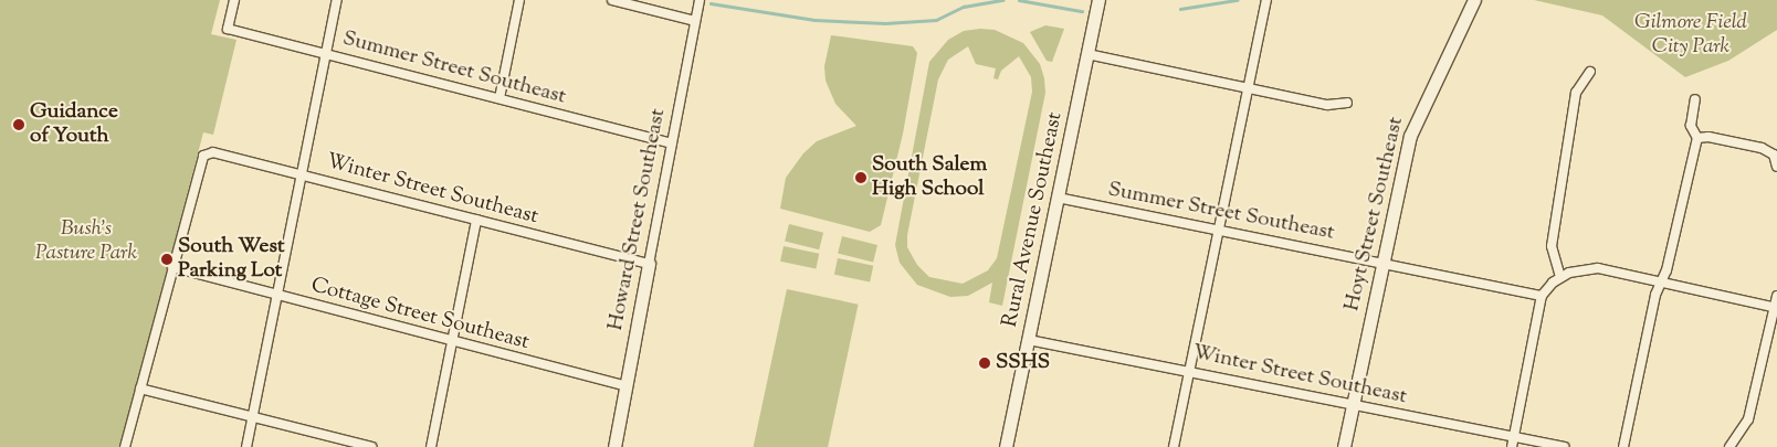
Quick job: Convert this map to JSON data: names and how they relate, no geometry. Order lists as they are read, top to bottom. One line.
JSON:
{"streets":{"street":["Summer Street Southeast","Winter Street Southeast","Hoyt Street Southeast","Howard Street Southeast","Rural Avenue Southeast","Cottage Street Southeast"]},"crossings":[["Summer Street Southeast","Hoyt Street Southeast"],["Summer Street Southeast","Howard Street Southeast"],["Summer Street Southeast","Rural Avenue Southeast"],["Winter Street Southeast","Hoyt Street Southeast"],["Winter Street Southeast","Howard Street Southeast"],["Winter Street Southeast","Rural Avenue Southeast"],["Winter Street Southeast","Cottage Street Southeast"],["Howard Street Southeast","Cottage Street Southeast"]],"parks":["Gilmore Field City Park","Bush's Pasture Park"],"places":["Guidance of Youth","South Salem High School","South West Parking Lot","SSHS"]}
